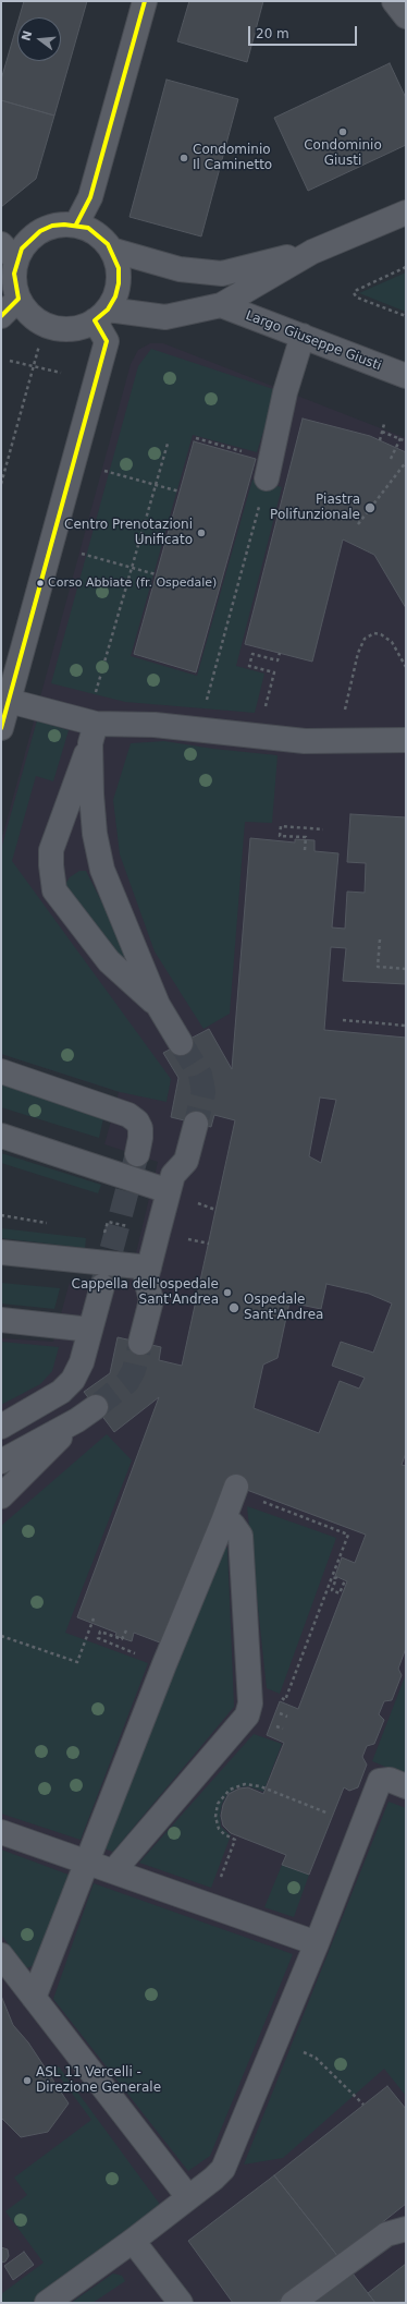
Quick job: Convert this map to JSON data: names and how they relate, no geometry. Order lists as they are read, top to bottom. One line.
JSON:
{"streets":{"street":["Largo Giuseppe Giusti"]},"places":["Condominio Giusti","Condominio Il Caminetto","Piastra Polifunzionale","Centro Prenotazioni Unificato","Corso Abbiate (fr. Ospedale)","Cappella dell'ospedale Sant'Andrea","Ospedale Sant'Andrea","ASL 11 Vercelli - Direzione Generale"],"scale_bar":"20 m","north":"left"}
